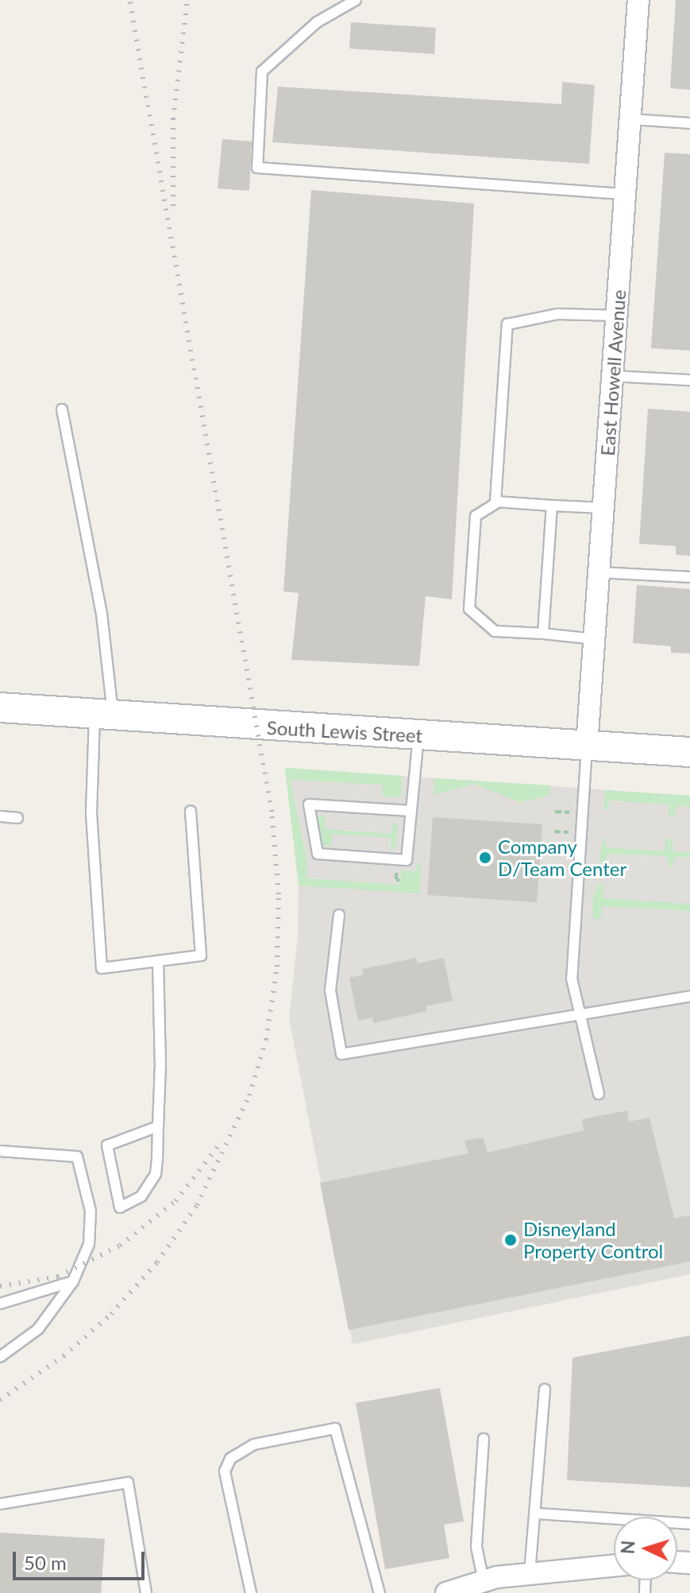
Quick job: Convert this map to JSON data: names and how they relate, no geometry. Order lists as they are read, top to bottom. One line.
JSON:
{"streets":{"main road":["South Lewis Street"],"street":["East Howell Avenue"]},"crossings":[["East Howell Avenue","South Lewis Street"]],"places":["Company D/Team Center","Disneyland Property Control"],"scale_bar":"50 m","north":"left"}
